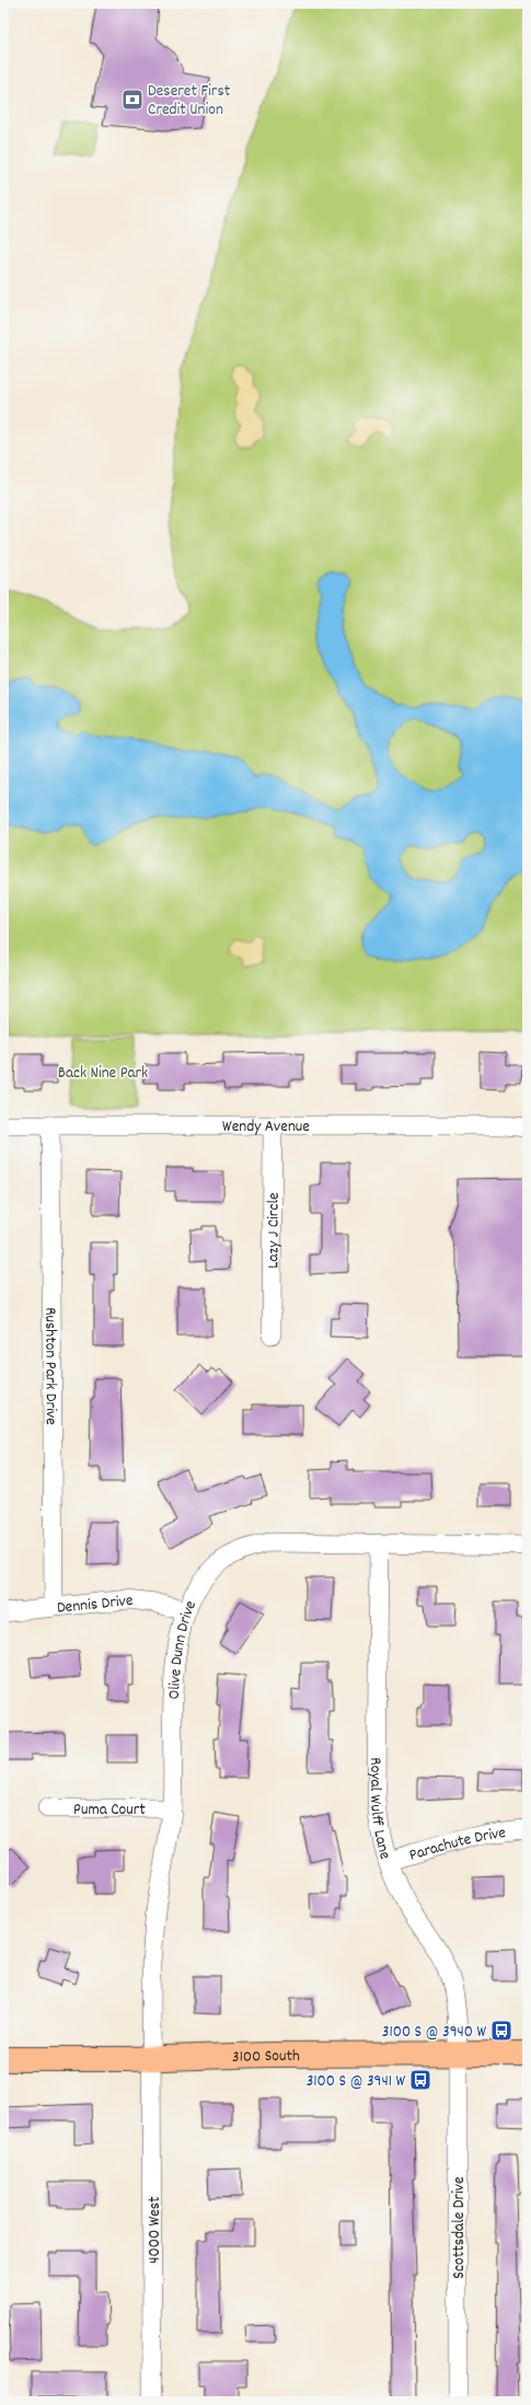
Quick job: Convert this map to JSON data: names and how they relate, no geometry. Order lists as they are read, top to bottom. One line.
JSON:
{"streets":{"main road":["3100 South"],"street":["Wendy Avenue","Lazy J Circle","Rushton Park Drive","Dennis Drive","Olive Dunn Drive","Royal Wulff Lane","Puma Court","Parachute Drive","Scottsdale Drive","4000 West"]},"crossings":[["Wendy Avenue","Lazy J Circle"],["Wendy Avenue","Rushton Park Drive"],["Rushton Park Drive","Dennis Drive"],["Dennis Drive","Olive Dunn Drive"],["Olive Dunn Drive","Royal Wulff Lane"],["Olive Dunn Drive","Puma Court"],["Olive Dunn Drive","3100 South"],["Olive Dunn Drive","4000 West"],["Royal Wulff Lane","Parachute Drive"],["Royal Wulff Lane","3100 South"],["Royal Wulff Lane","Scottsdale Drive"],["3100 South","Scottsdale Drive"],["3100 South","4000 West"]],"parks":["Back Nine Park"],"places":{"bank":["Deseret First Credit Union"],"bus stop":["3100 S @ 3940 W","3100 S @ 3941 W"]}}
